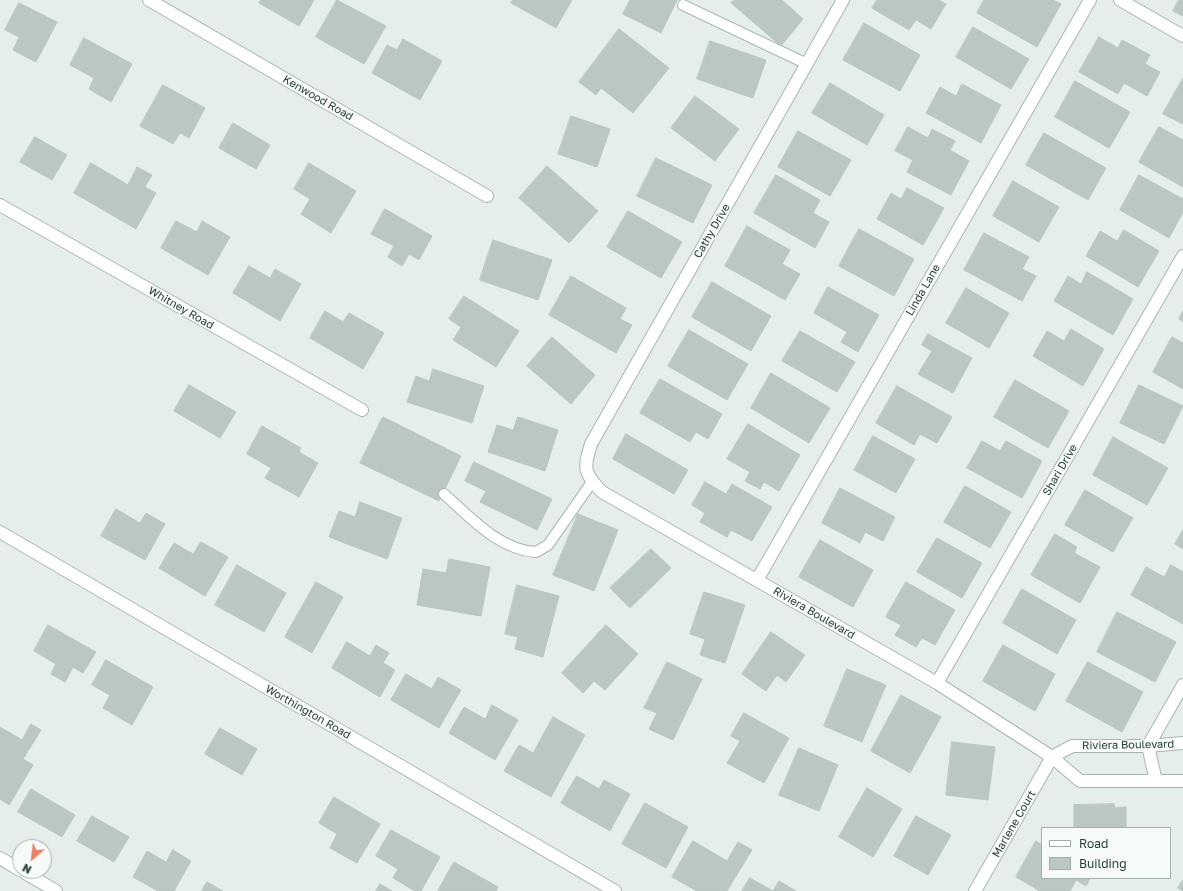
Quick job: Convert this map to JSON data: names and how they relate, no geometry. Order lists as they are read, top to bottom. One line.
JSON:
{"streets":{"street":["Kenwood Road","Cathy Drive","Linda Lane","Whitney Road","Shari Drive","Riviera Boulevard","Worthington Road","Marlene Court"]},"crossings":[["Cathy Drive","Riviera Boulevard"],["Linda Lane","Riviera Boulevard"],["Shari Drive","Riviera Boulevard"],["Riviera Boulevard","Marlene Court"]],"legend":["Road","Building"],"north":"bottom left"}
